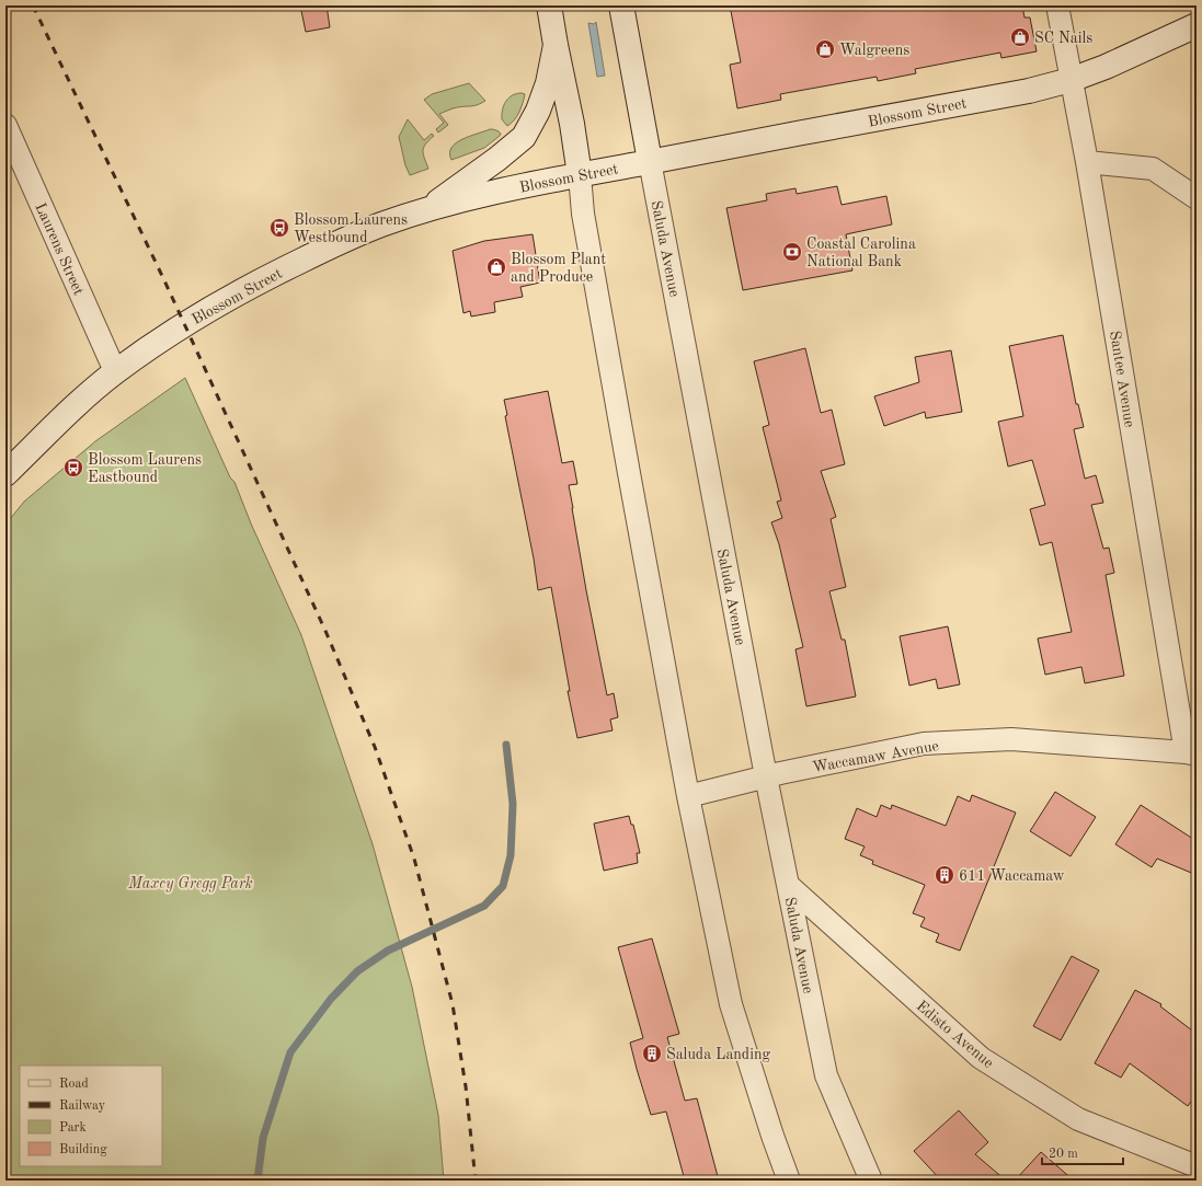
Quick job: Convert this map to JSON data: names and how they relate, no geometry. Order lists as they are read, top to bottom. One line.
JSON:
{"streets":{"main road":["Blossom Street","Saluda Avenue"],"street":["Laurens Street","Santee Avenue","Waccamaw Avenue","Edisto Avenue"]},"crossings":[["Blossom Street","Laurens Street"],["Blossom Street","Saluda Avenue"],["Blossom Street","Santee Avenue"],["Saluda Avenue","Waccamaw Avenue"],["Saluda Avenue","Edisto Avenue"],["Santee Avenue","Waccamaw Avenue"]],"parks":["Maxcy Gregg Park"],"places":{"shop":["SC Nails","Walgreens","Blossom Plant and Produce"],"bus stop":["Blossom Laurens Westbound","Blossom Laurens Eastbound"],"bank":["Coastal Carolina National Bank"],"building":["611 Waccamaw","Saluda Landing"]},"legend":["Road","Railway","Park","Building"],"scale_bar":"20 m"}
